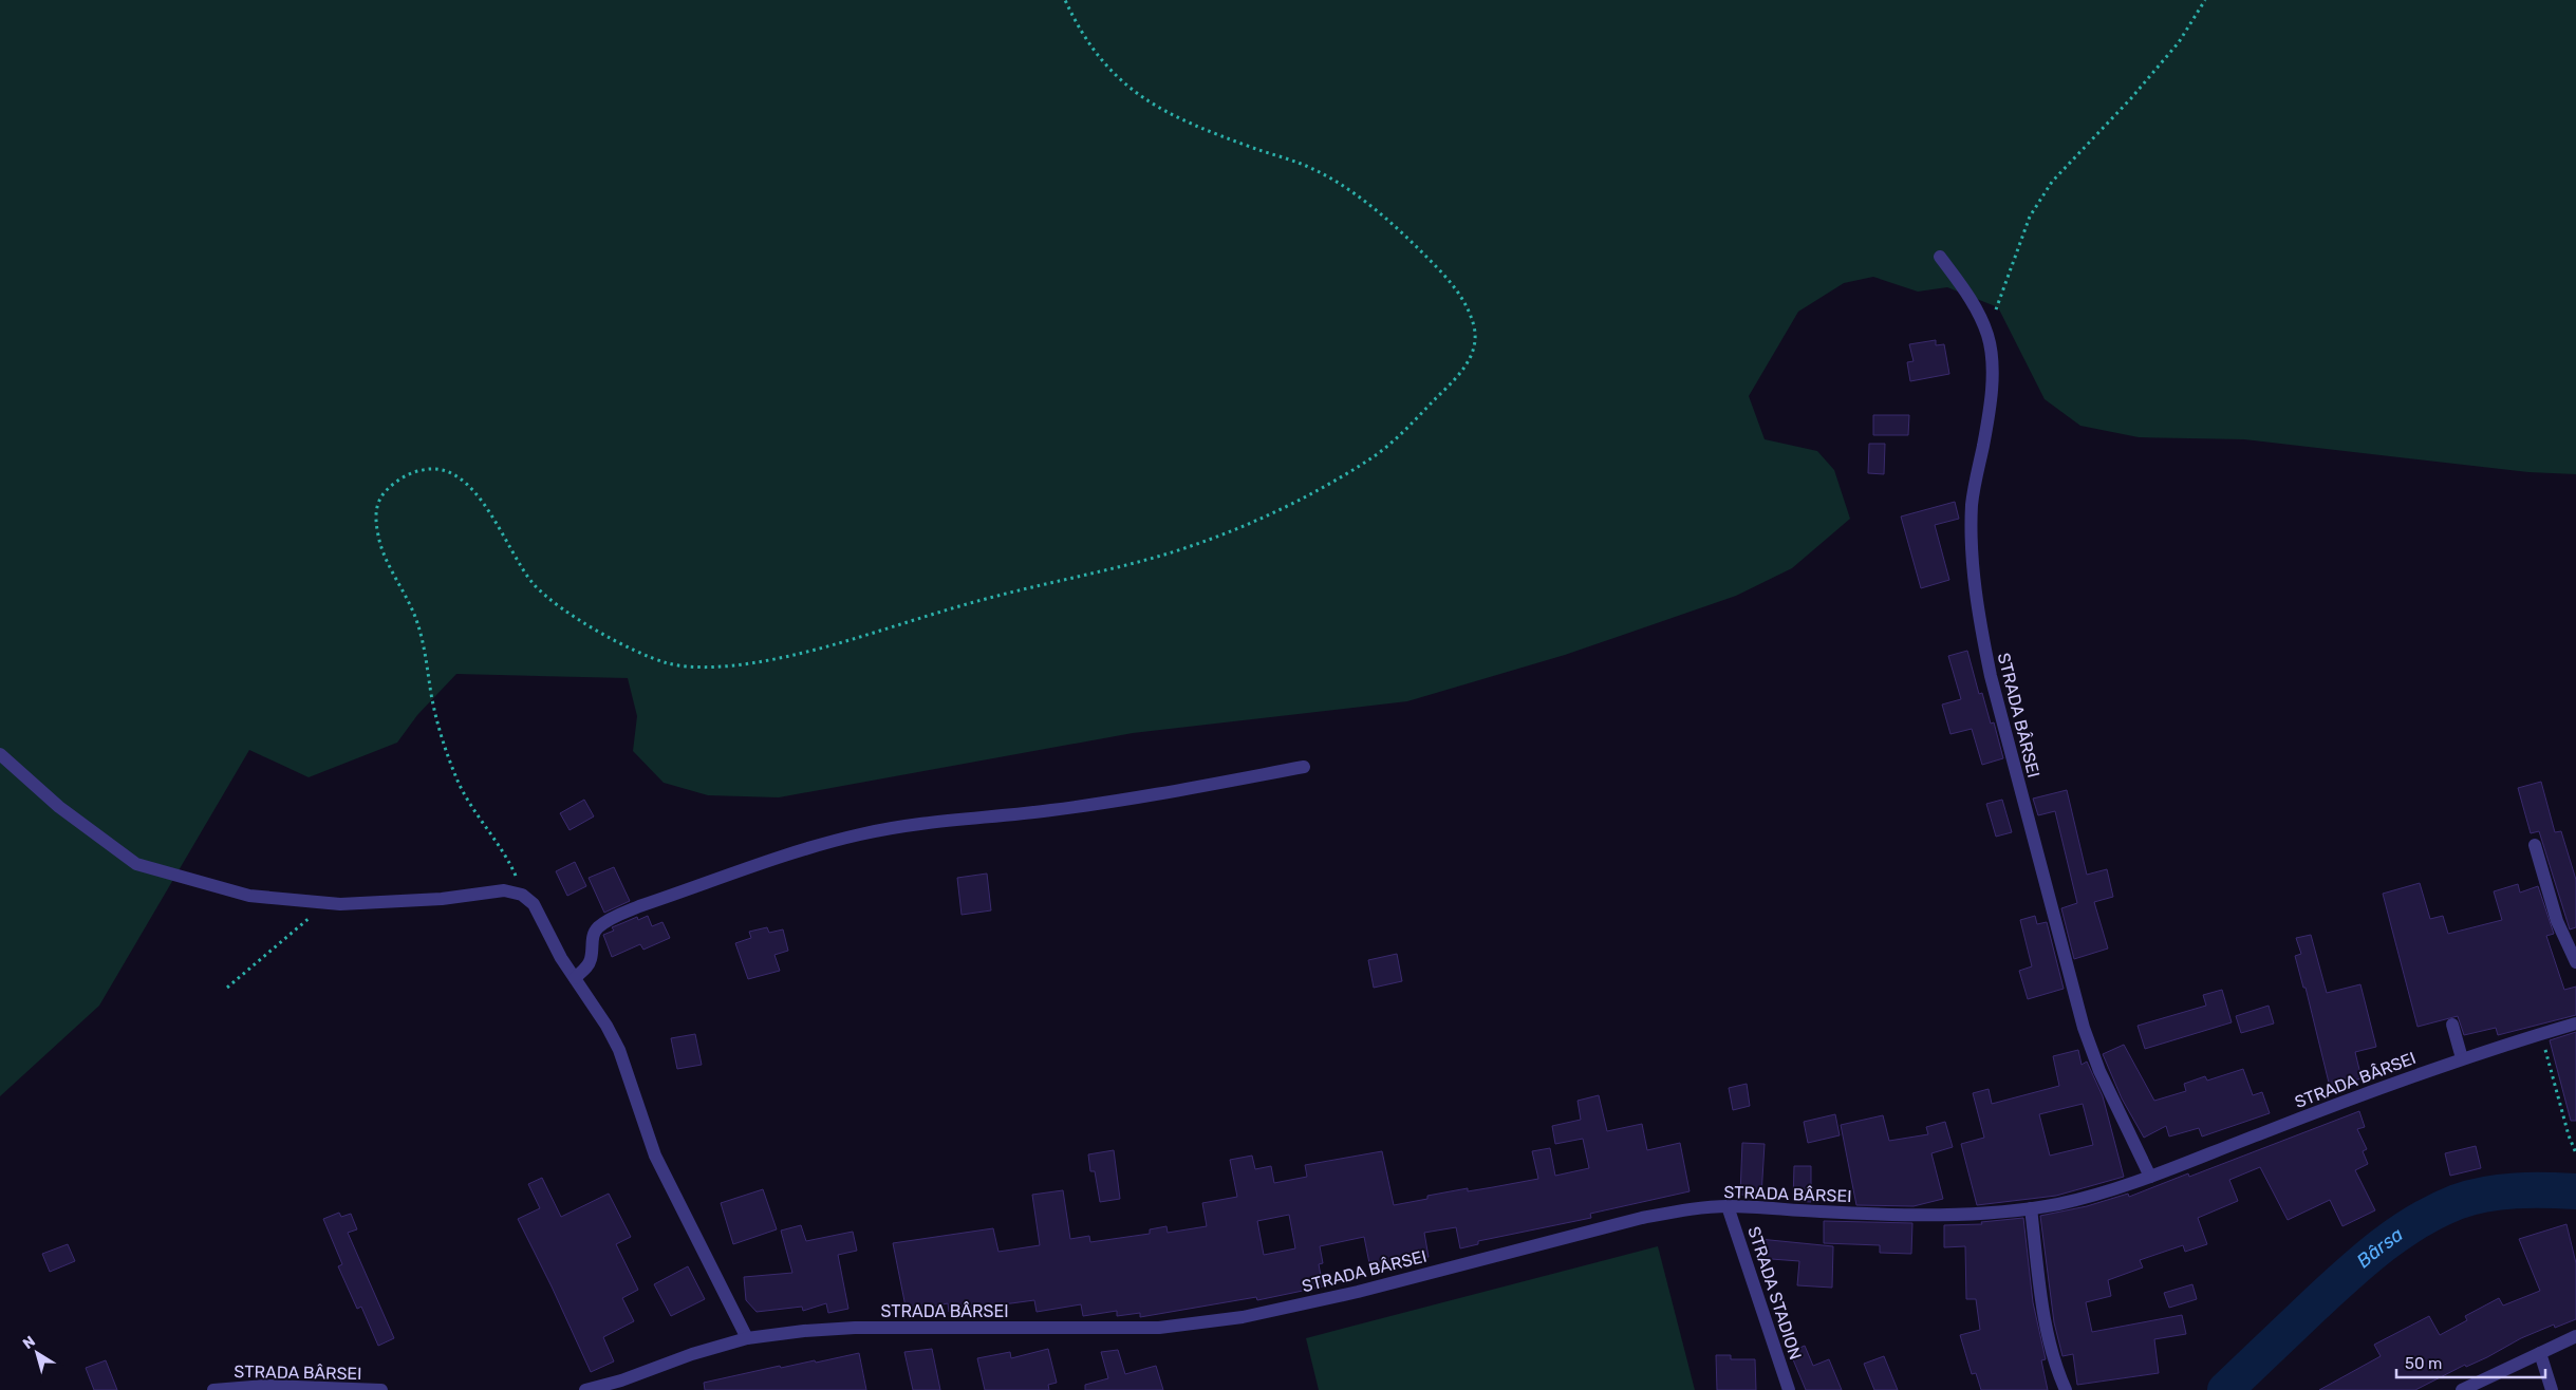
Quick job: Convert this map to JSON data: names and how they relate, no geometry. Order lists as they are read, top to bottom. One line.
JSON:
{"streets":{"street":["STRADA BÂRSEI","STRADA STADION"]},"crossings":[["STRADA BÂRSEI","STRADA STADION"]],"water":["Bârsa"],"scale_bar":"50 m","north":"top left"}
